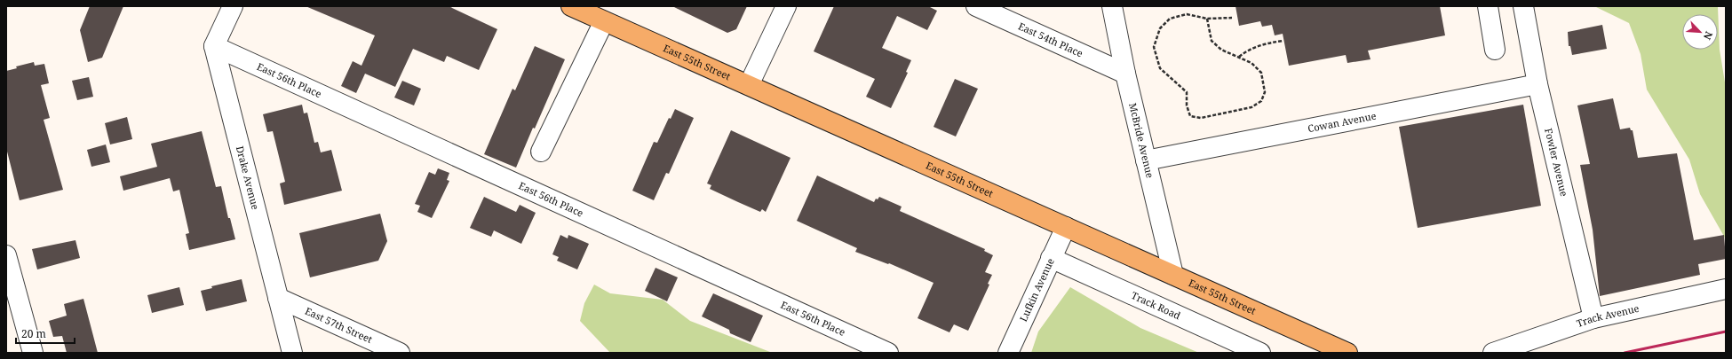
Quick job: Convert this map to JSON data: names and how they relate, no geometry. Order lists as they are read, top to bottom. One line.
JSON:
{"streets":{"main road":["East 55th Street"],"street":["East 54th Place","East 56th Place","Cowan Avenue","McBride Avenue","Fowler Avenue","Drake Avenue","Lufkin Avenue","Track Road","Track Avenue","East 57th Street"]},"crossings":[["East 54th Place","McBride Avenue"],["East 55th Street","McBride Avenue"],["East 55th Street","Lufkin Avenue"],["East 56th Place","Drake Avenue"],["Cowan Avenue","McBride Avenue"],["Cowan Avenue","Fowler Avenue"],["Fowler Avenue","Track Avenue"],["Drake Avenue","East 57th Street"],["Lufkin Avenue","Track Road"]],"scale_bar":"20 m","north":"bottom right"}
